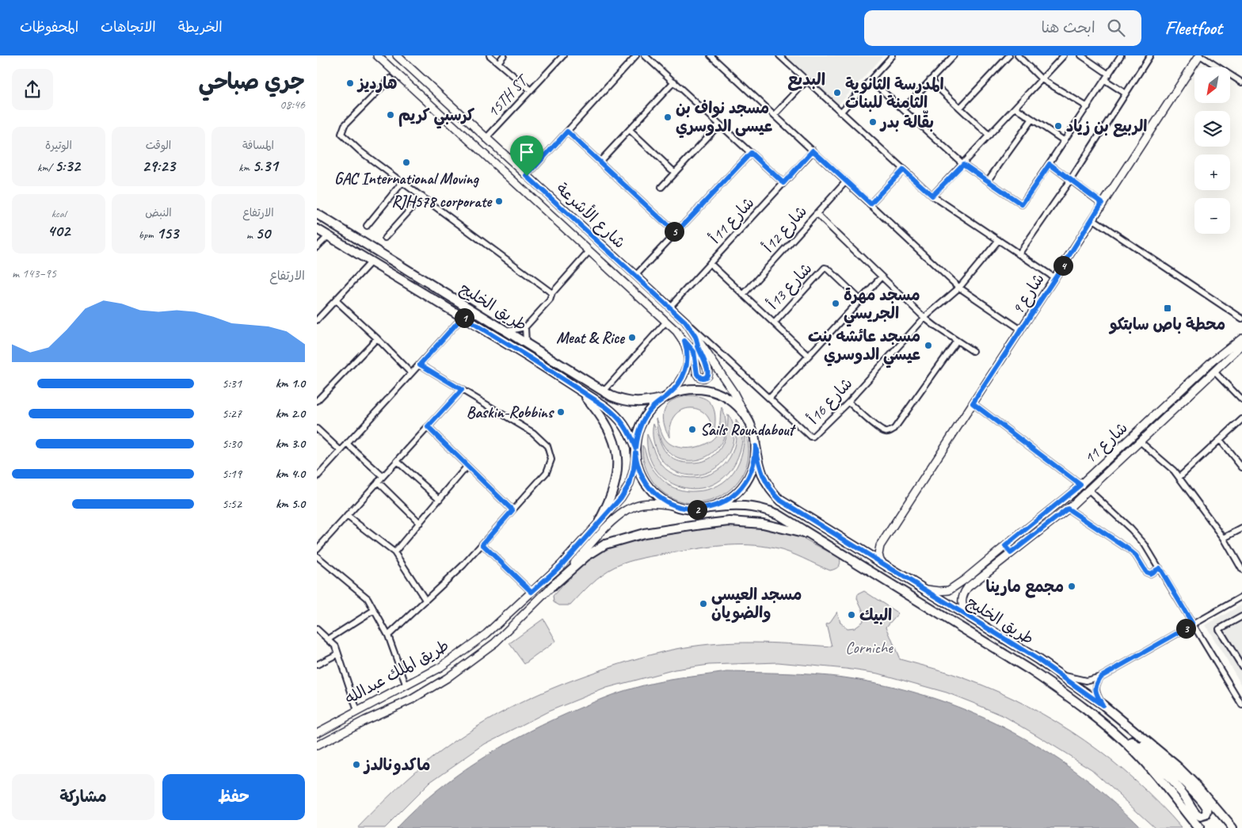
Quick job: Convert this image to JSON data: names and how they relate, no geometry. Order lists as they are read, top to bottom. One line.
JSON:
{"streets":{"main road":["طريق الخليج"],"street":["15TH ST","شارع الأشرعة","شارع 11أ","شارع 12أ","شارع 13أ","شارع 9","شارع 16أ","شارع 11","طريق الملك عبدالله"]},"crossings":[["15TH ST","شارع الأشرعة"],["شارع الأشرعة","شارع 11أ"],["شارع الأشرعة","طريق الخليج"],["شارع الأشرعة","طريق الملك عبدالله"],["طريق الخليج","شارع 11"],["طريق الخليج","طريق الملك عبدالله"]],"districts":["البديع"],"parks":["Corniche"],"places":{"other":["هارديز","المدرسة الثانوية الثامنة للبنات","كرسبي كريم","مسجد نواف بن عيسى الدوسري","بقّالة بدر","الربيع بن زياد","GAC International Moving","RJH578 corporate","مسجد مهرة الجريسي","Meat & Rice","مسجد عائشه بنت عيسي الدوسري","Baskin-Robbins","Sails Roundabout","مجمع مارينا","مسجد العيسى والضويان","البيك","ماكدونالدز"],"transit":["محطة باص سابتكو"]},"north":"bottom left","page":{"header":"Fleetfoot","search":"ابحث هنا","nav":["الخريطة","الاتجاهات","المحفوظات"],"heading":["جري صباحي","08:46"],"map_buttons":["+","−"],"stats":[["المسافة","5.31 km"],["الوقت","29:23"],["الوتيرة","5:32 /km"],["الارتفاع","50 m"],["النبض","153 bpm"],["kcal","402"]],"pins":["5","4","1","2","3"],"chart":["الارتفاع","95–143 m"],"list":[{"name":"1.0 km","note":"5:31"},{"name":"2.0 km","note":"5:27"},{"name":"3.0 km","note":"5:30"},{"name":"4.0 km","note":"5:19"},{"name":"5.0 km","note":"5:52"}],"buttons":["حفظ","مشاركة"]}}
